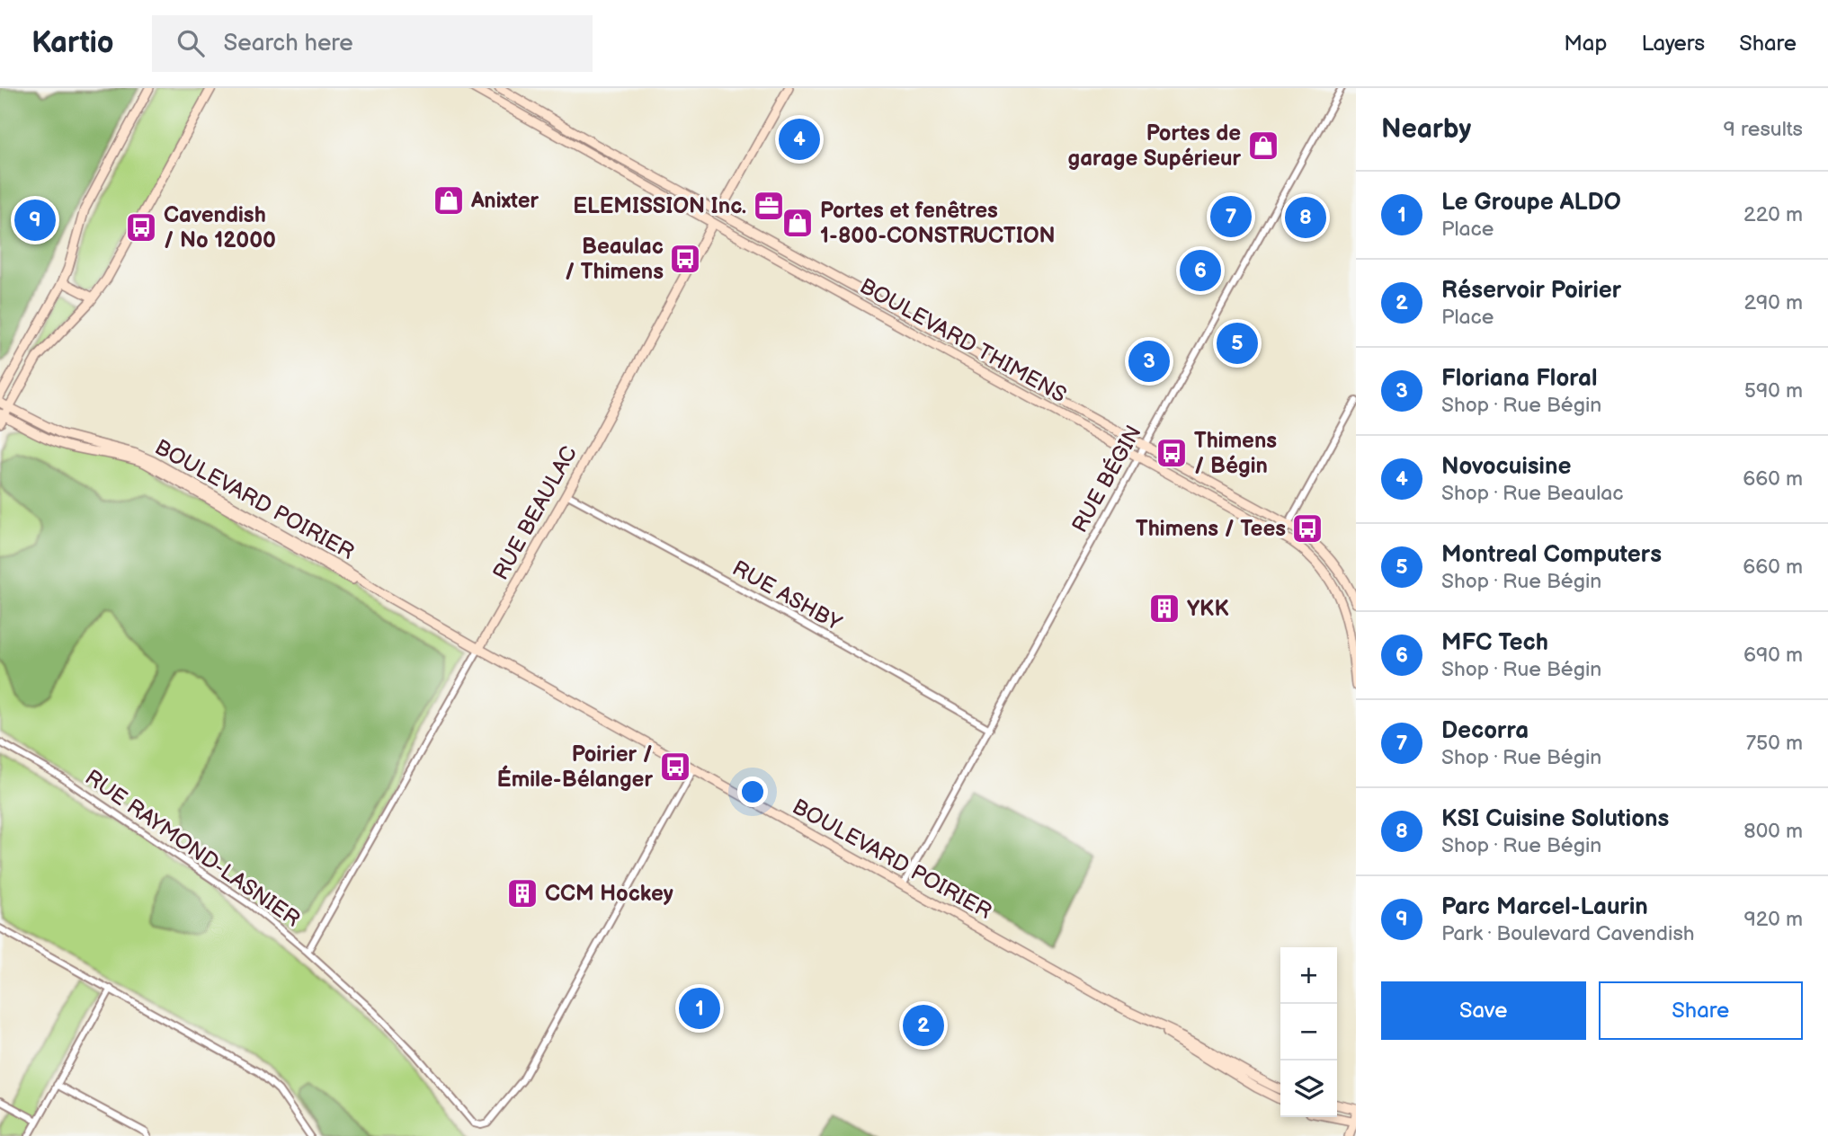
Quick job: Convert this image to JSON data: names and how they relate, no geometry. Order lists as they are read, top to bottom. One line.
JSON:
{"streets":{"street":["BOULEVARD THIMENS","RUE BÉGIN","BOULEVARD POIRIER","RUE BEAULAC","RUE ASHBY","RUE RAYMOND-LASNIER"]},"crossings":[["BOULEVARD THIMENS","RUE BÉGIN"],["BOULEVARD THIMENS","RUE BEAULAC"],["RUE BÉGIN","BOULEVARD POIRIER"],["RUE BÉGIN","RUE ASHBY"],["BOULEVARD POIRIER","RUE BEAULAC"],["BOULEVARD POIRIER","RUE RAYMOND-LASNIER"],["RUE BEAULAC","RUE ASHBY"],["RUE BEAULAC","RUE RAYMOND-LASNIER"]],"places":{"shop":["Portes de garage Supérieur","Anixter","Portes et fenêtres 1-800-CONSTRUCTION"],"office":["ELEMISSION Inc."],"bus stop":["Cavendish / No 12000","Beaulac / Thimens","Thimens / Bégin","Thimens / Tees","Poirier / Émile-Bélanger"],"building":["YKK","CCM Hockey"]},"page":{"header":"Kartio","search":"Search here","nav":["Map","Layers","Share"],"heading":["Nearby","9 results"],"pins":["4","7","8","9","6","5","3","1","2"],"list":[{"mark":"1","name":"Le Groupe ALDO","note":"Place","value":"220 m"},{"mark":"2","name":"Réservoir Poirier","note":"Place","value":"290 m"},{"mark":"3","name":"Floriana Floral","note":"Shop · Rue Bégin","value":"590 m"},{"mark":"4","name":"Novocuisine","note":"Shop · Rue Beaulac","value":"660 m"},{"mark":"5","name":"Montreal Computers","note":"Shop · Rue Bégin","value":"660 m"},{"mark":"6","name":"MFC Tech","note":"Shop · Rue Bégin","value":"690 m"},{"mark":"7","name":"Decorra","note":"Shop · Rue Bégin","value":"750 m"},{"mark":"8","name":"KSI Cuisine Solutions","note":"Shop · Rue Bégin","value":"800 m"},{"mark":"9","name":"Parc Marcel-Laurin","note":"Park · Boulevard Cavendish","value":"920 m"}],"map_buttons":["+","−"],"buttons":["Save","Share"]}}
